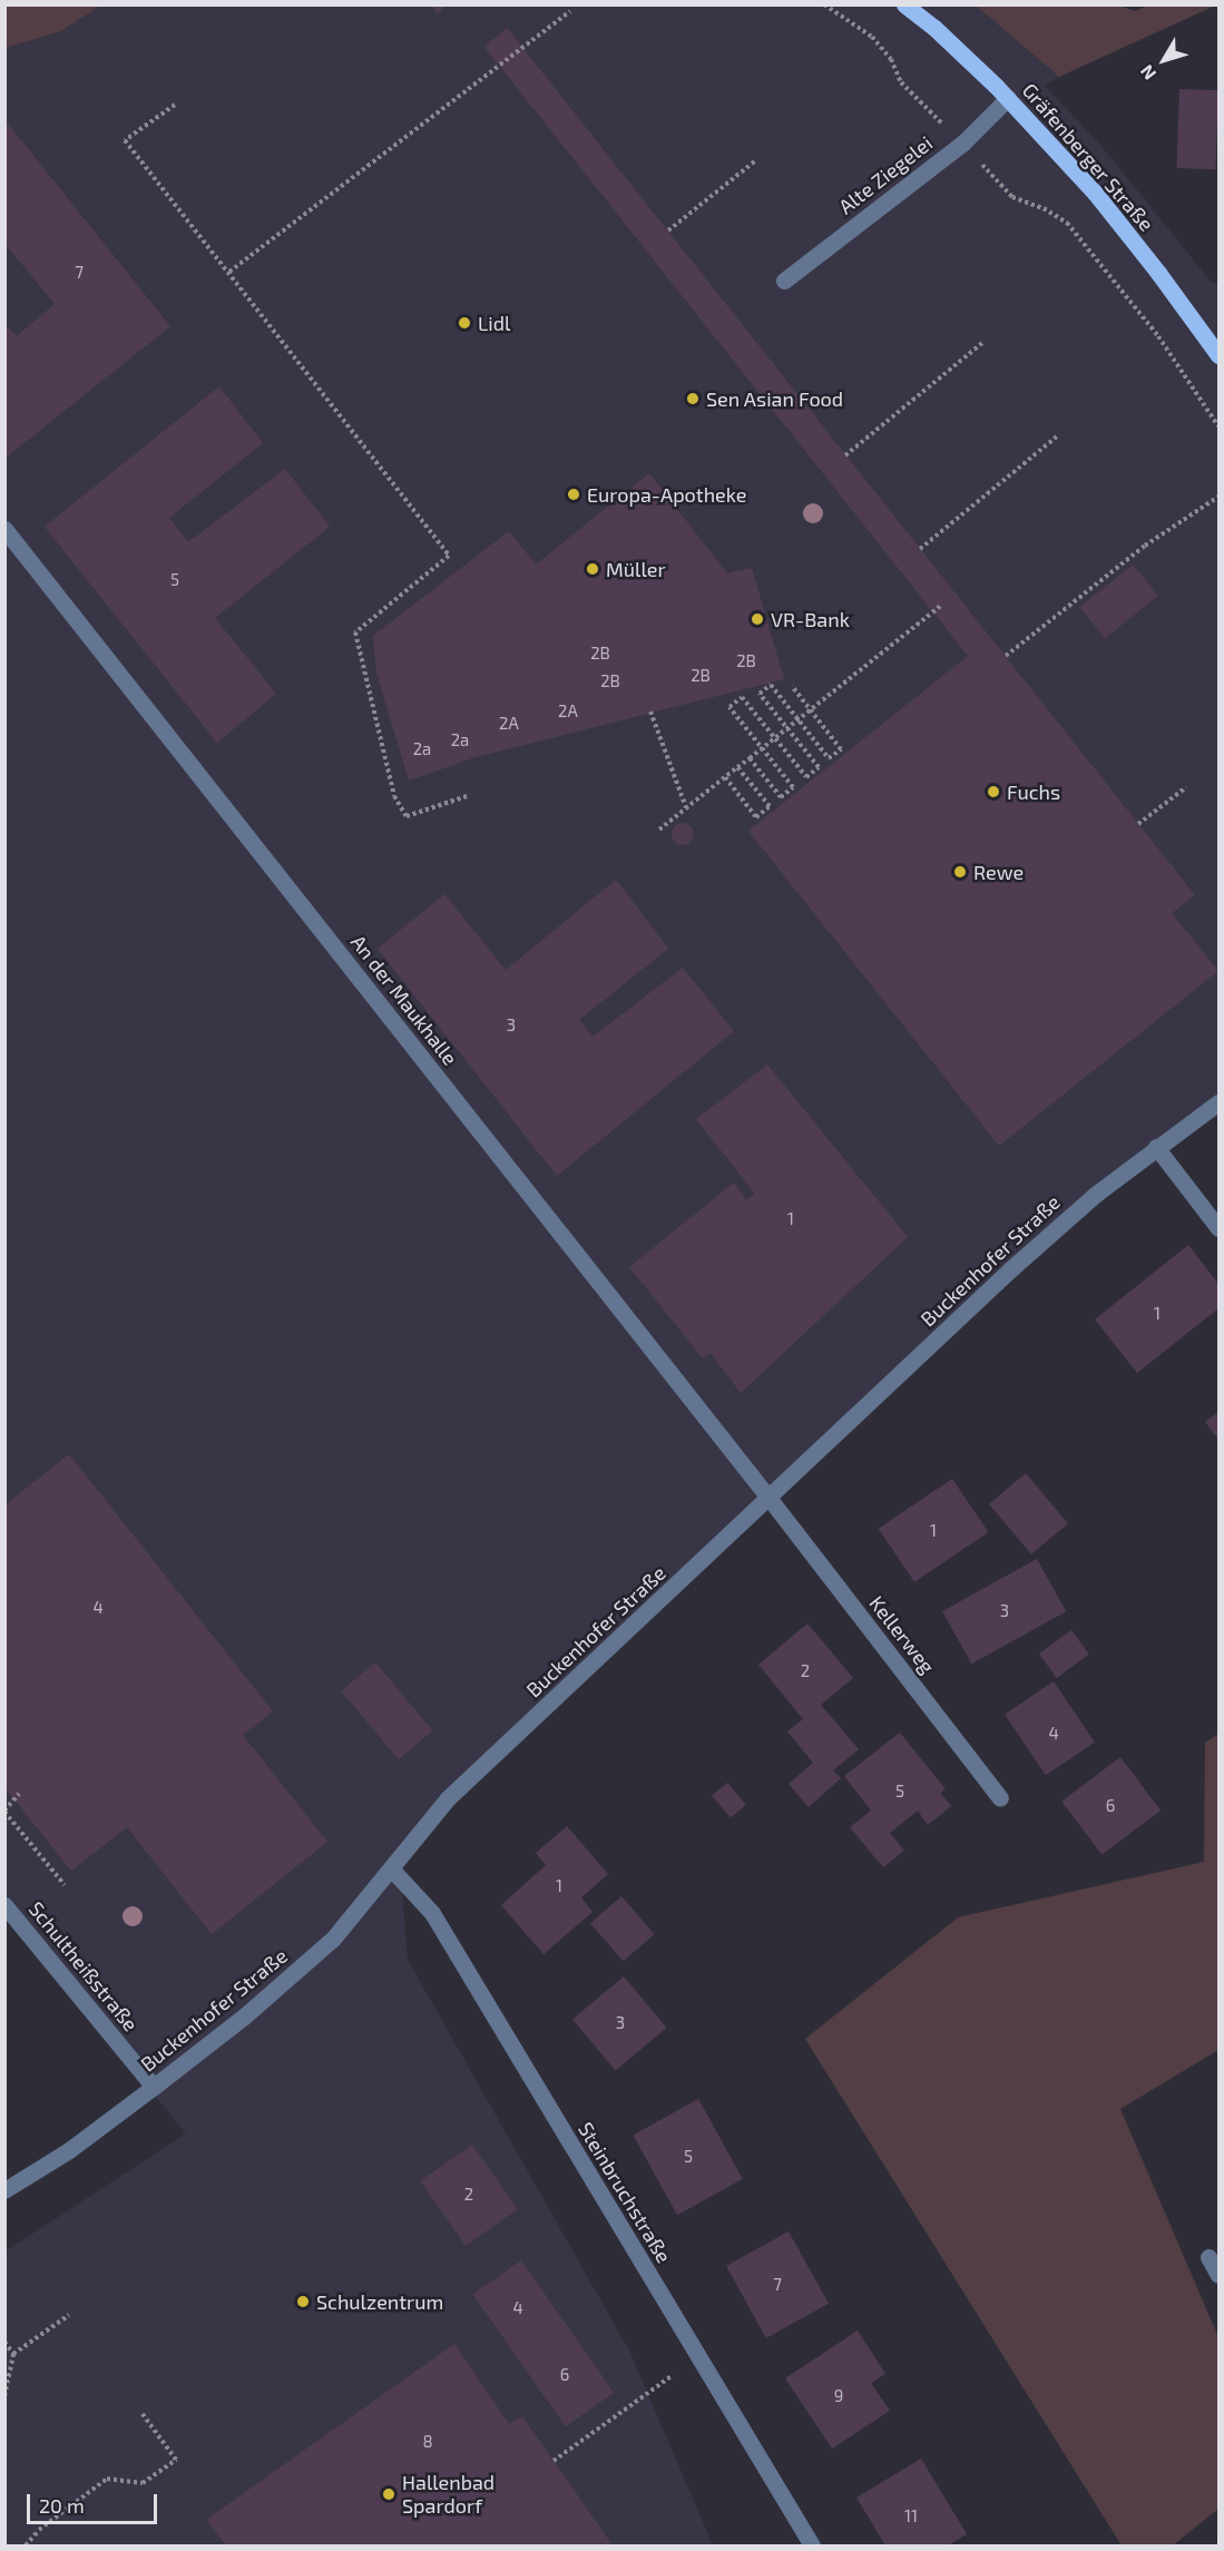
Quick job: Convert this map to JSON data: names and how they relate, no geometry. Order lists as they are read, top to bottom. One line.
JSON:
{"streets":{"main road":["Gräfenberger Straße"],"street":["Alte Ziegelei","An der Maukhalle","Buckenhofer Straße","Kellerweg","Schultheißstraße","Steinbruchstraße"]},"crossings":[["Gräfenberger Straße","Alte Ziegelei"],["An der Maukhalle","Buckenhofer Straße"],["An der Maukhalle","Kellerweg"],["Buckenhofer Straße","Kellerweg"],["Buckenhofer Straße","Schultheißstraße"],["Buckenhofer Straße","Steinbruchstraße"]],"places":["Lidl","Sen Asian Food","Europa-Apotheke","Müller","VR-Bank","Fuchs","Rewe","Schulzentrum","Hallenbad Spardorf"],"house_numbers":["7","5","2B","2B","2B","2B","2A","2A","2a","2a","3","1","1","1","4","3","2","4","5","6","1","3","5","2","7","4","6","9","8","11"],"scale_bar":"20 m","north":"bottom left"}
